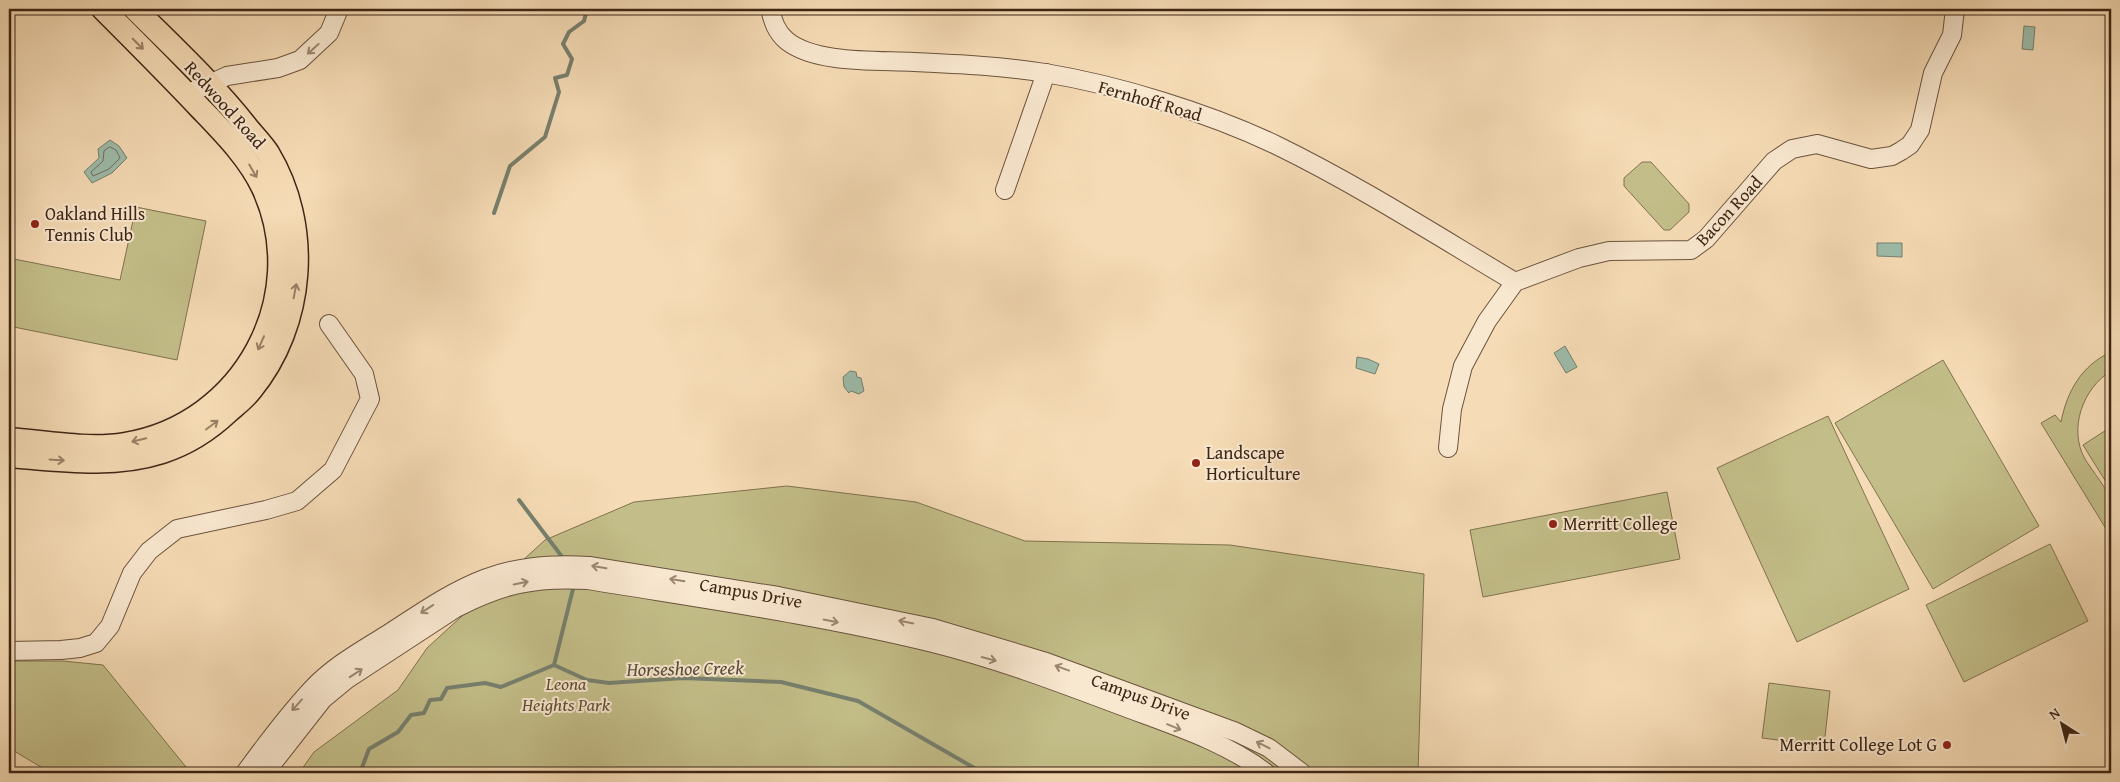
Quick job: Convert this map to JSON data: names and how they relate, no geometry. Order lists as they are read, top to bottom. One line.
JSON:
{"streets":{"main road":["Redwood Road"],"street":["Fernhoff Road","Bacon Road","Campus Drive"]},"crossings":[["Fernhoff Road","Bacon Road"]],"water":["Horseshoe Creek"],"parks":["Leona Heights Park"],"places":["Oakland Hills Tennis Club","Landscape Horticulture","Merritt College","Merritt College Lot G"],"north":"top left"}
